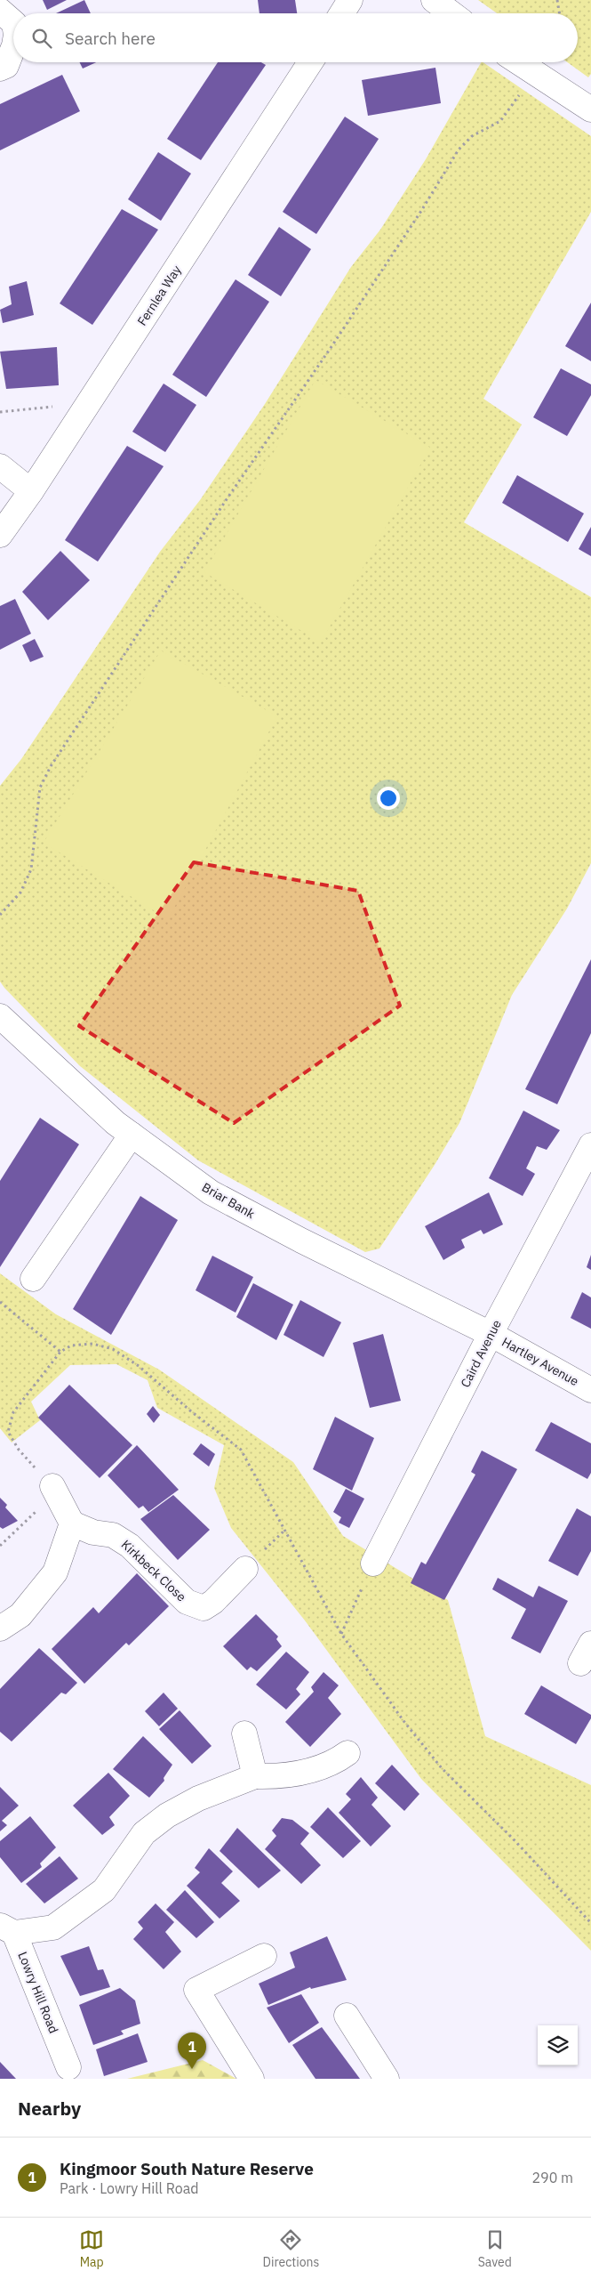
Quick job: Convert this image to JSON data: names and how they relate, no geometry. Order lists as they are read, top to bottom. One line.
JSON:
{"streets":{"street":["Fernlea Way","Briar Bank","Caird Avenue","Hartley Avenue","Kirkbeck Close","Lowry Hill Road"]},"crossings":[["Briar Bank","Caird Avenue"],["Briar Bank","Hartley Avenue"],["Caird Avenue","Hartley Avenue"]],"page":{"search":"Search here","pins":"1","heading":"Nearby","list":[{"mark":"1","name":"Kingmoor South Nature Reserve","note":"Park · Lowry Hill Road","value":"290 m"}],"nav":["Map","Directions","Saved"]}}
